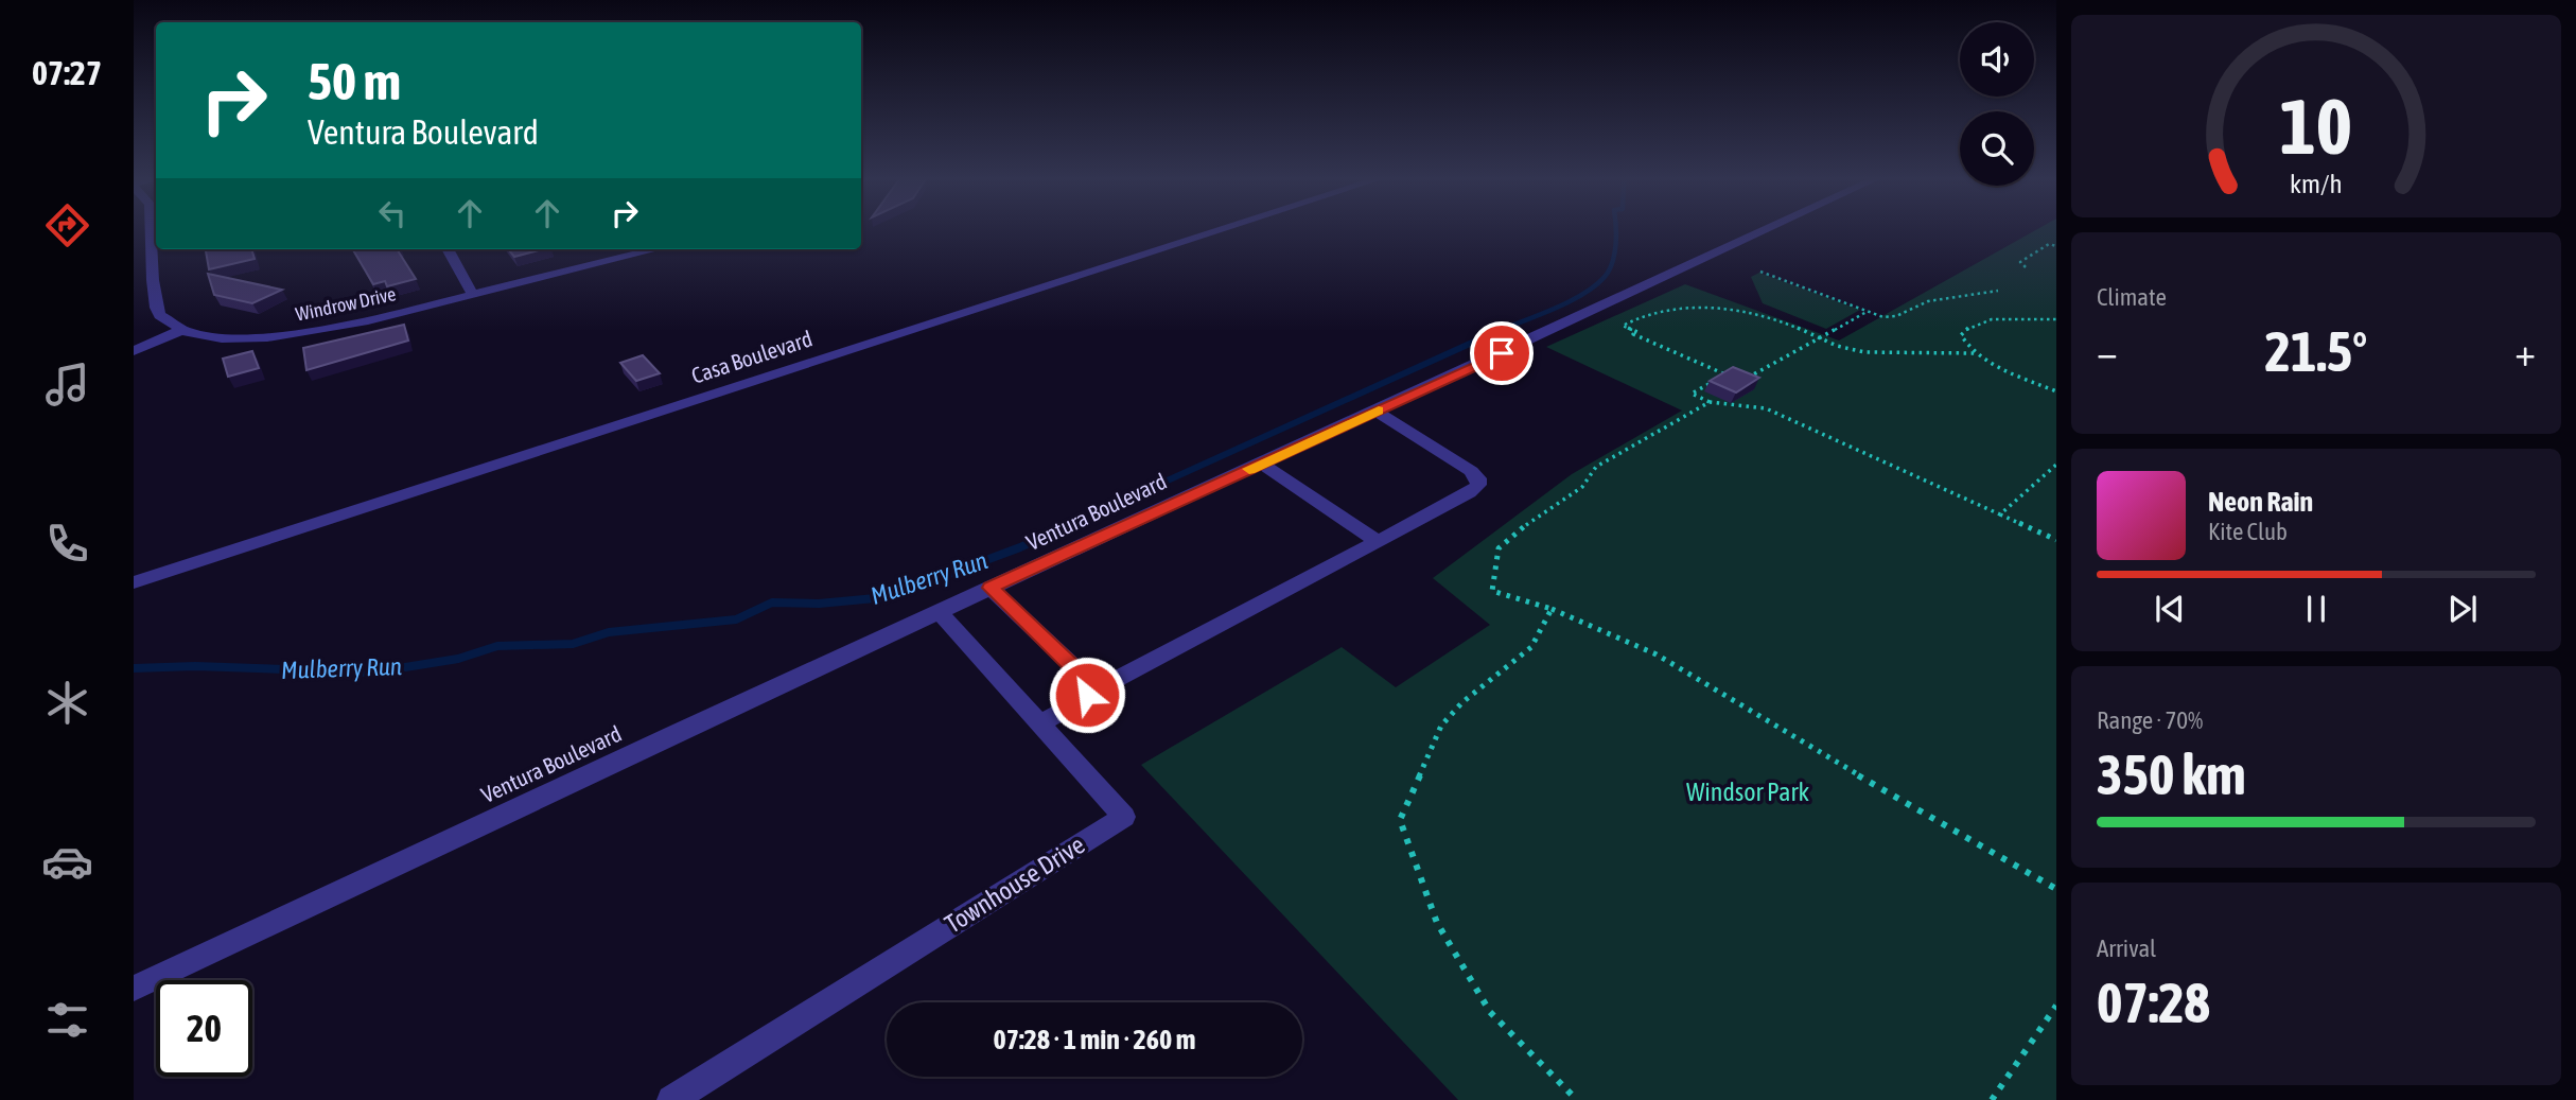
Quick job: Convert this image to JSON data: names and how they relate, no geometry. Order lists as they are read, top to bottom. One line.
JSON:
{"streets":{"street":["Windrow Drive","Casa Boulevard","Ventura Boulevard","Townhouse Drive"]},"crossings":[["Ventura Boulevard","Townhouse Drive"]],"water":["Mulberry Run"],"parks":["Windsor Park"],"page":{"tabs":"07:27","turn":["50 m","Ventura Boulevard"],"tile":["Climate",["Range · 70%","350 km"],["Arrival","07:28"]],"heat":["−","21.5°","+"],"song":["Neon Rain","Kite Club"],"limit":"20","trip":"07:28 · 1 min · 260 m","gauge":["10","km/h"]}}
